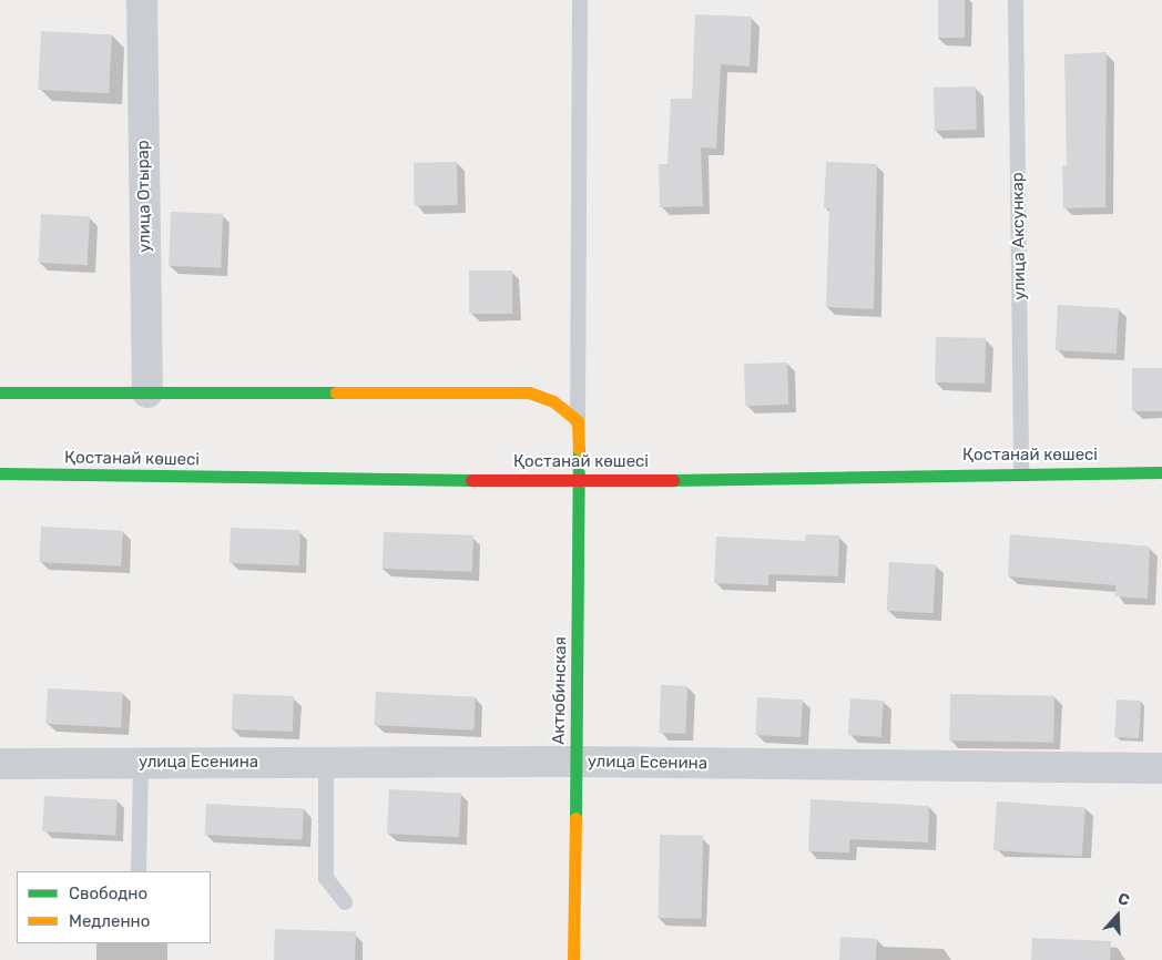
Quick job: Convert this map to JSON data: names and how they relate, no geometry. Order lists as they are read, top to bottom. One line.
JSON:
{"streets":{"street":["улица Отырар","Қостанай көшесі","Актюбинская","улица Есенина"],"lane":["улица Аксункар"]},"crossings":[["улица Аксункар","Қостанай көшесі"],["Қостанай көшесі","Актюбинская"],["Актюбинская","улица Есенина"]],"legend":["Свободно","Медленно"],"north":"top"}
